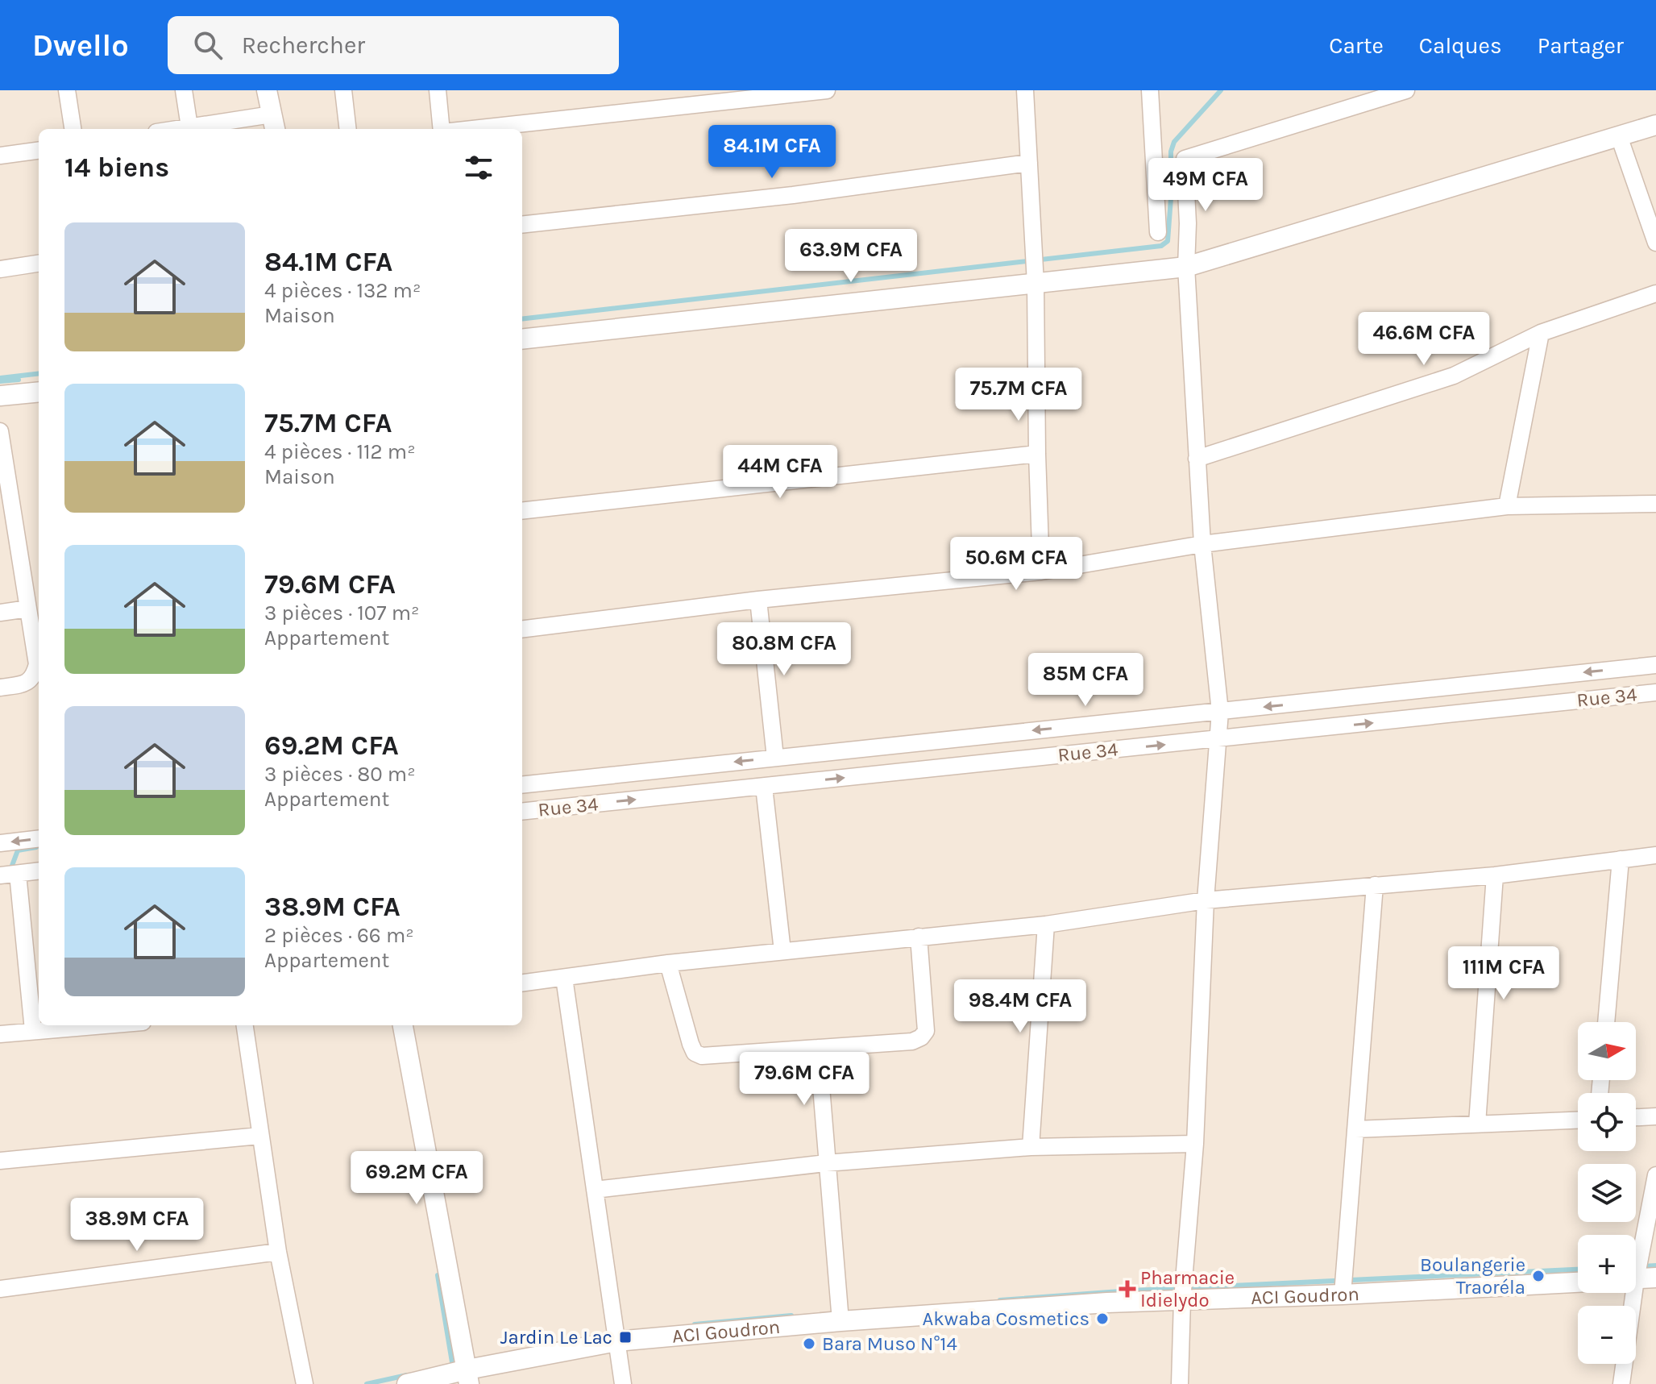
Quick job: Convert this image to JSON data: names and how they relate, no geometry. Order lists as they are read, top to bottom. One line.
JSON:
{"streets":{"street":["Rue 34","ACI Goudron"]},"places":{"other":["Boulangerie Traoréla","Akwaba Cosmetics","Bara Muso N°14"],"health":["Pharmacie Idielydo"],"transit":["Jardin Le Lac"]},"north":"right","page":{"header":"Dwello","search":"Rechercher","nav":["Carte","Calques","Partager"],"price":["84.1M CFA","49M CFA","63.9M CFA","46.6M CFA","75.7M CFA","44M CFA","50.6M CFA","80.8M CFA","85M CFA","111M CFA","98.4M CFA","79.6M CFA","69.2M CFA","38.9M CFA"],"heading":"14 biens","list":[{"name":"84.1M CFA","note":"4 pièces · 132 m² · Maison"},{"name":"75.7M CFA","note":"4 pièces · 112 m² · Maison"},{"name":"79.6M CFA","note":"3 pièces · 107 m² · Appartement"},{"name":"69.2M CFA","note":"3 pièces · 80 m² · Appartement"},{"name":"38.9M CFA","note":"2 pièces · 66 m² · Appartement"}],"map_buttons":["+","−"]}}
